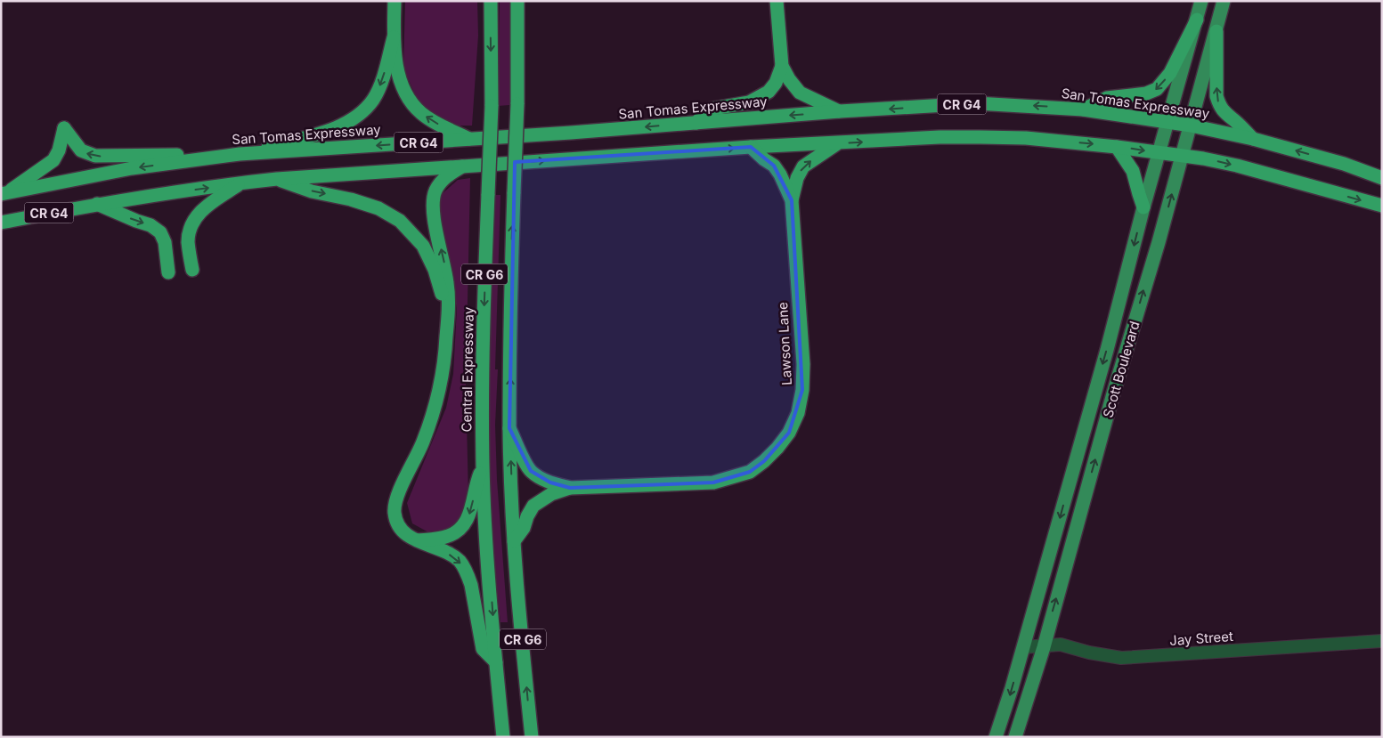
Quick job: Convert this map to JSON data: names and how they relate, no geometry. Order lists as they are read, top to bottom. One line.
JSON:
{"streets":{"highway":["San Tomas Expressway","CR G4","CR G6","Lawson Lane","Central Expressway"],"main road":["Scott Boulevard"],"street":["Jay Street"]},"crossings":[["San Tomas Expressway","Scott Boulevard"],["CR G4","Scott Boulevard"],["Scott Boulevard","Jay Street"]]}
